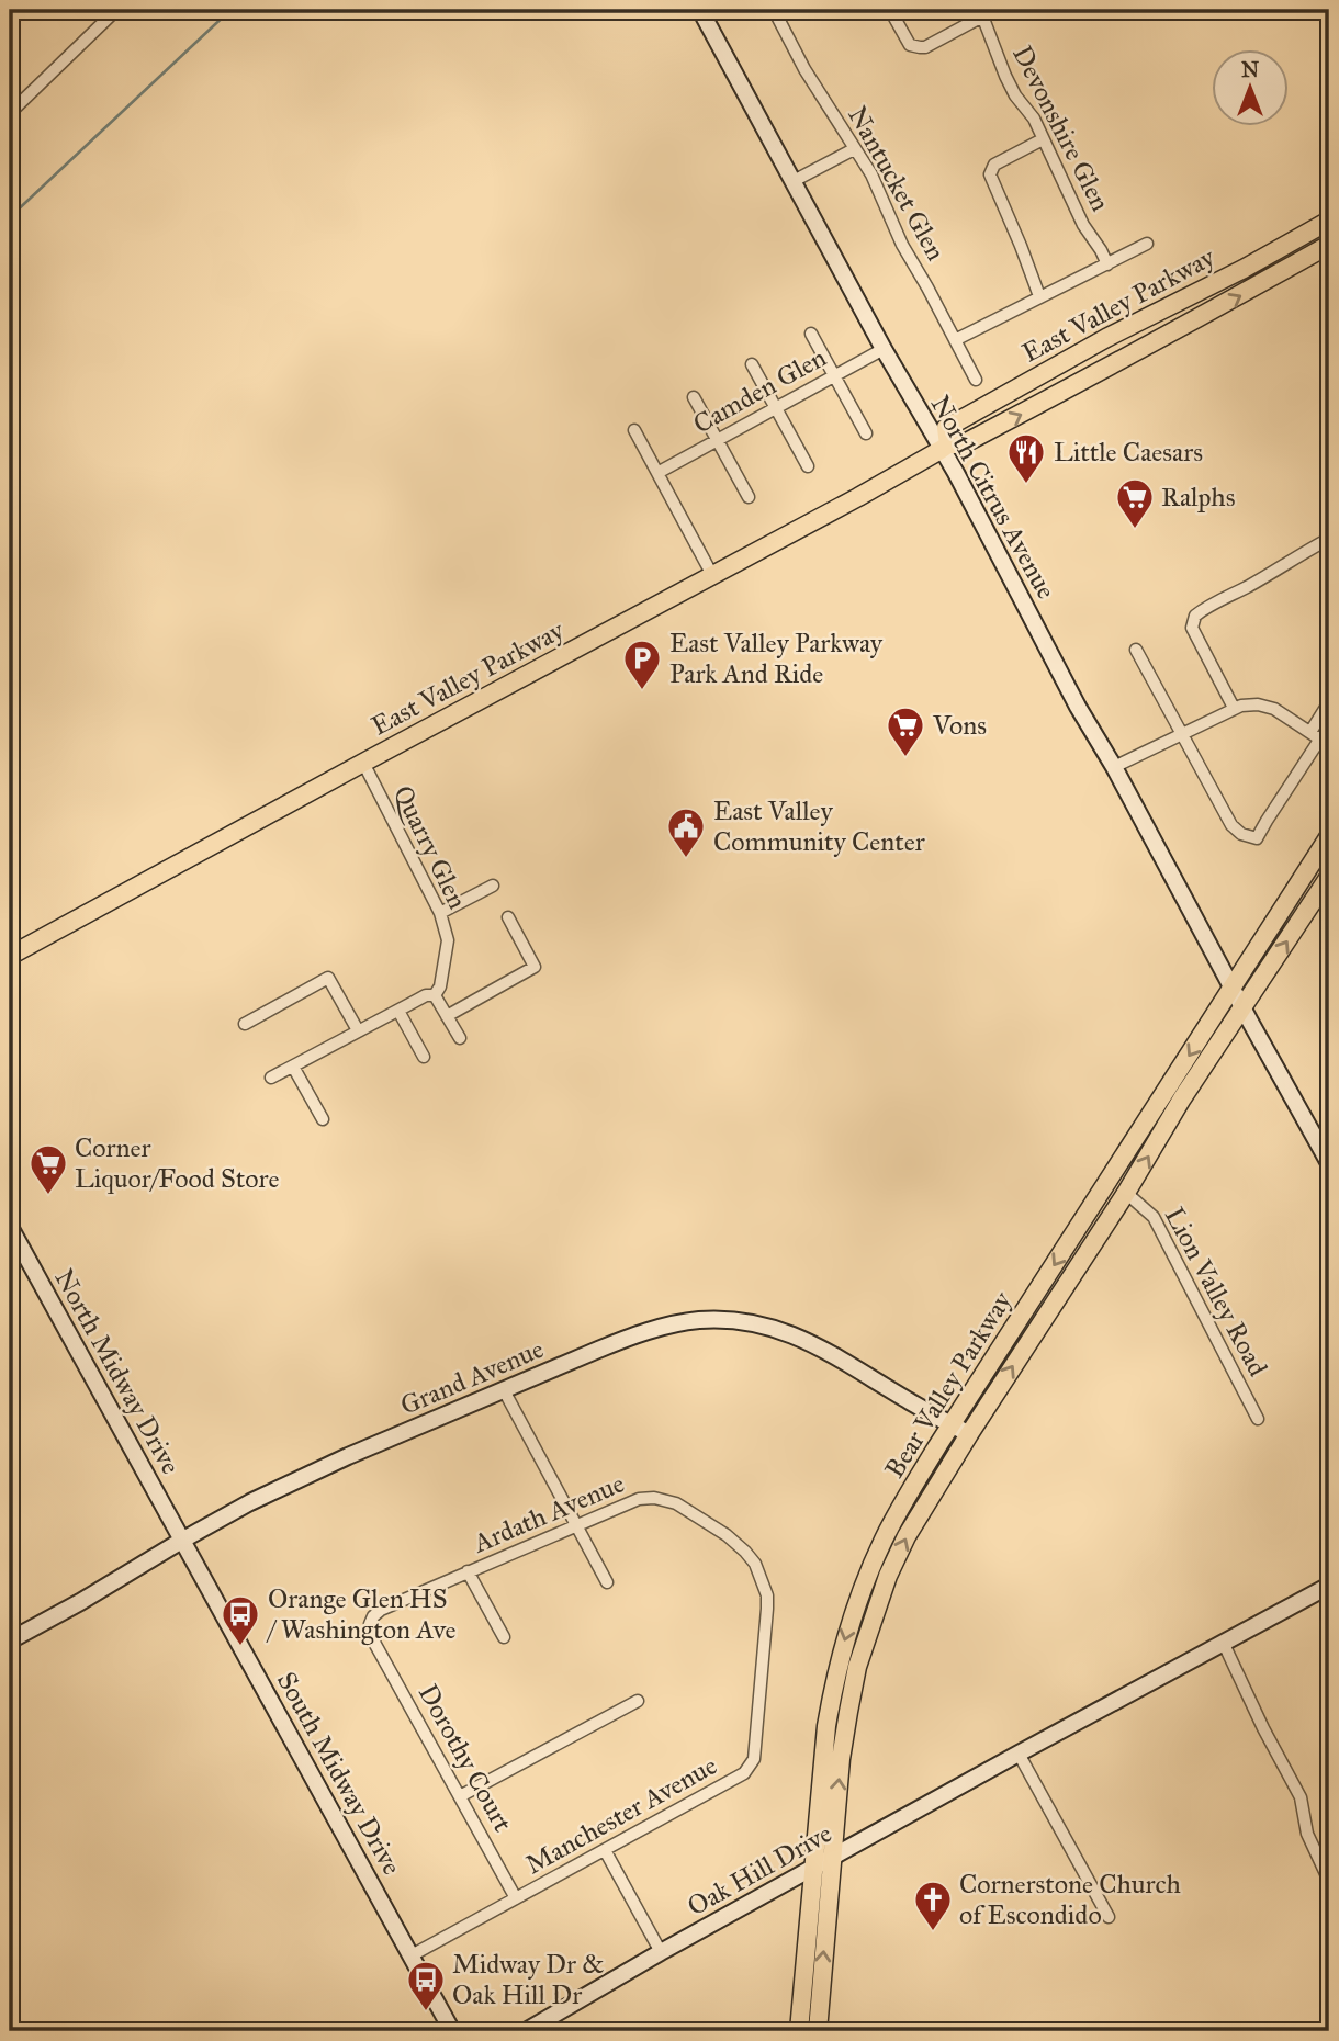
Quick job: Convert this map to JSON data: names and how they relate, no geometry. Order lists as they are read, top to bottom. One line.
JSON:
{"streets":{"main road":["East Valley Parkway","Bear Valley Parkway"],"street":["Devonshire Glen","Nantucket Glen","Camden Glen","North Citrus Avenue","Quarry Glen","Lion Valley Road","North Midway Drive","Grand Avenue","Ardath Avenue","Dorothy Court","South Midway Drive","Manchester Avenue","Oak Hill Drive"]},"crossings":[["East Valley Parkway","North Citrus Avenue"],["East Valley Parkway","Quarry Glen"],["Camden Glen","North Citrus Avenue"],["North Citrus Avenue","Bear Valley Parkway"],["Lion Valley Road","Bear Valley Parkway"],["North Midway Drive","Grand Avenue"],["North Midway Drive","South Midway Drive"],["Grand Avenue","Bear Valley Parkway"],["Grand Avenue","South Midway Drive"],["Bear Valley Parkway","Oak Hill Drive"],["Ardath Avenue","Dorothy Court"],["Ardath Avenue","Manchester Avenue"],["Dorothy Court","Manchester Avenue"],["South Midway Drive","Manchester Avenue"]],"places":{"restaurant":["Little Caesars"],"supermarket":["Ralphs","Vons","Corner Liquor/Food Store"],"parking":["East Valley Parkway Park And Ride"],"public building":["East Valley Community Center"],"bus stop":["Orange Glen HS / Washington Ave","Midway Dr & Oak Hill Dr"],"church":["Cornerstone Church of Escondido"]},"north":"top"}
